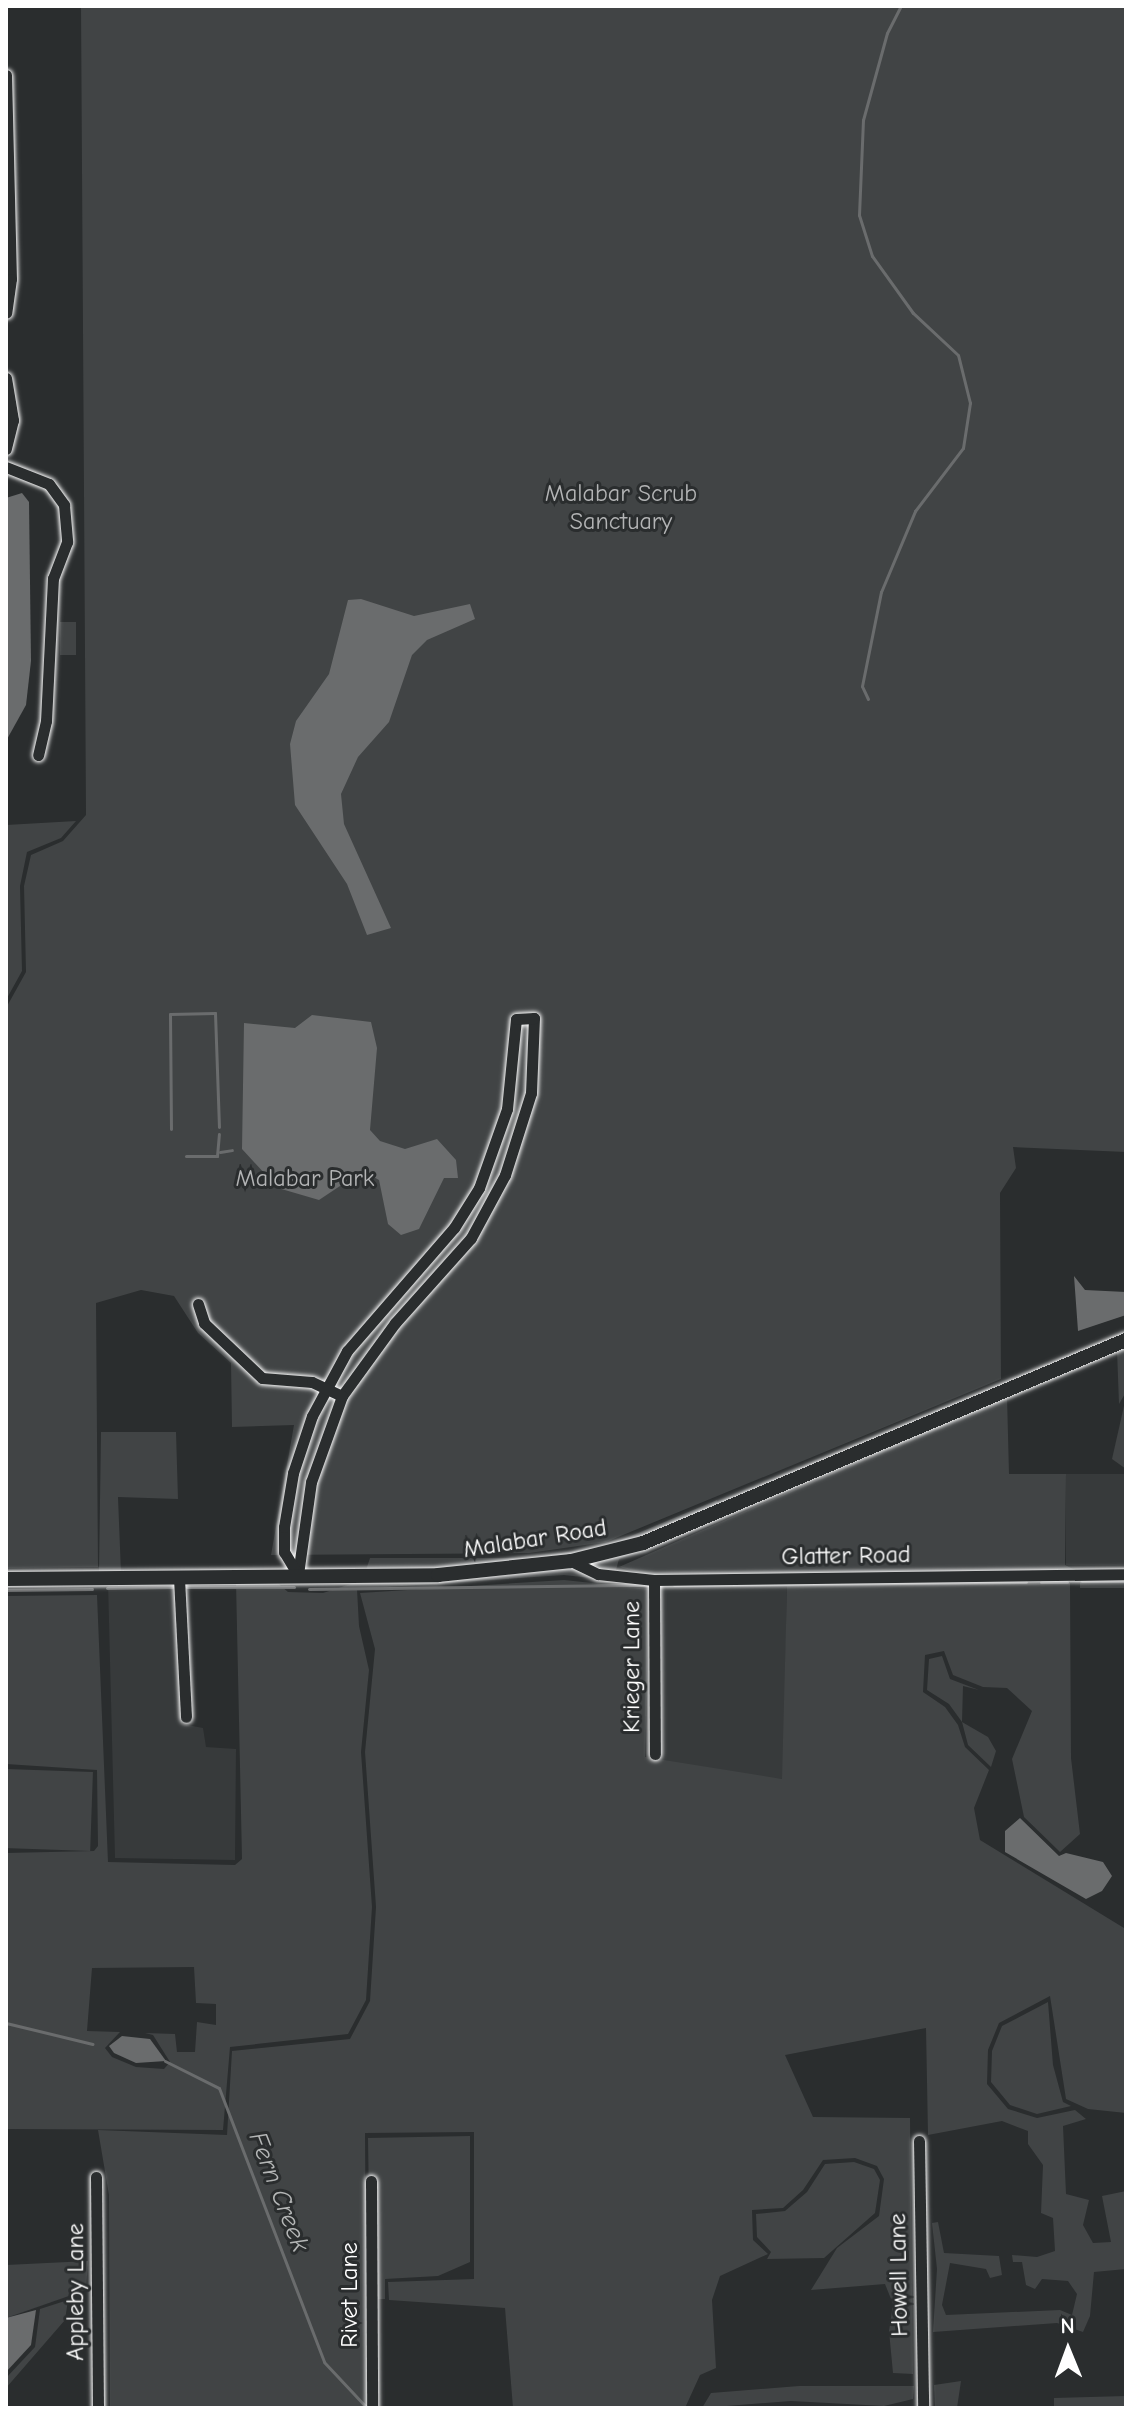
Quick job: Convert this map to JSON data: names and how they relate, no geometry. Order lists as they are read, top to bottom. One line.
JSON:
{"streets":{"main road":["Malabar Road"],"street":["Glatter Road","Krieger Lane","Howell Lane","Appleby Lane","Rivet Lane"]},"crossings":[["Malabar Road","Glatter Road"],["Glatter Road","Krieger Lane"]],"water":["Fern Creek"],"parks":["Malabar Scrub Sanctuary","Malabar Park"],"north":"top"}
